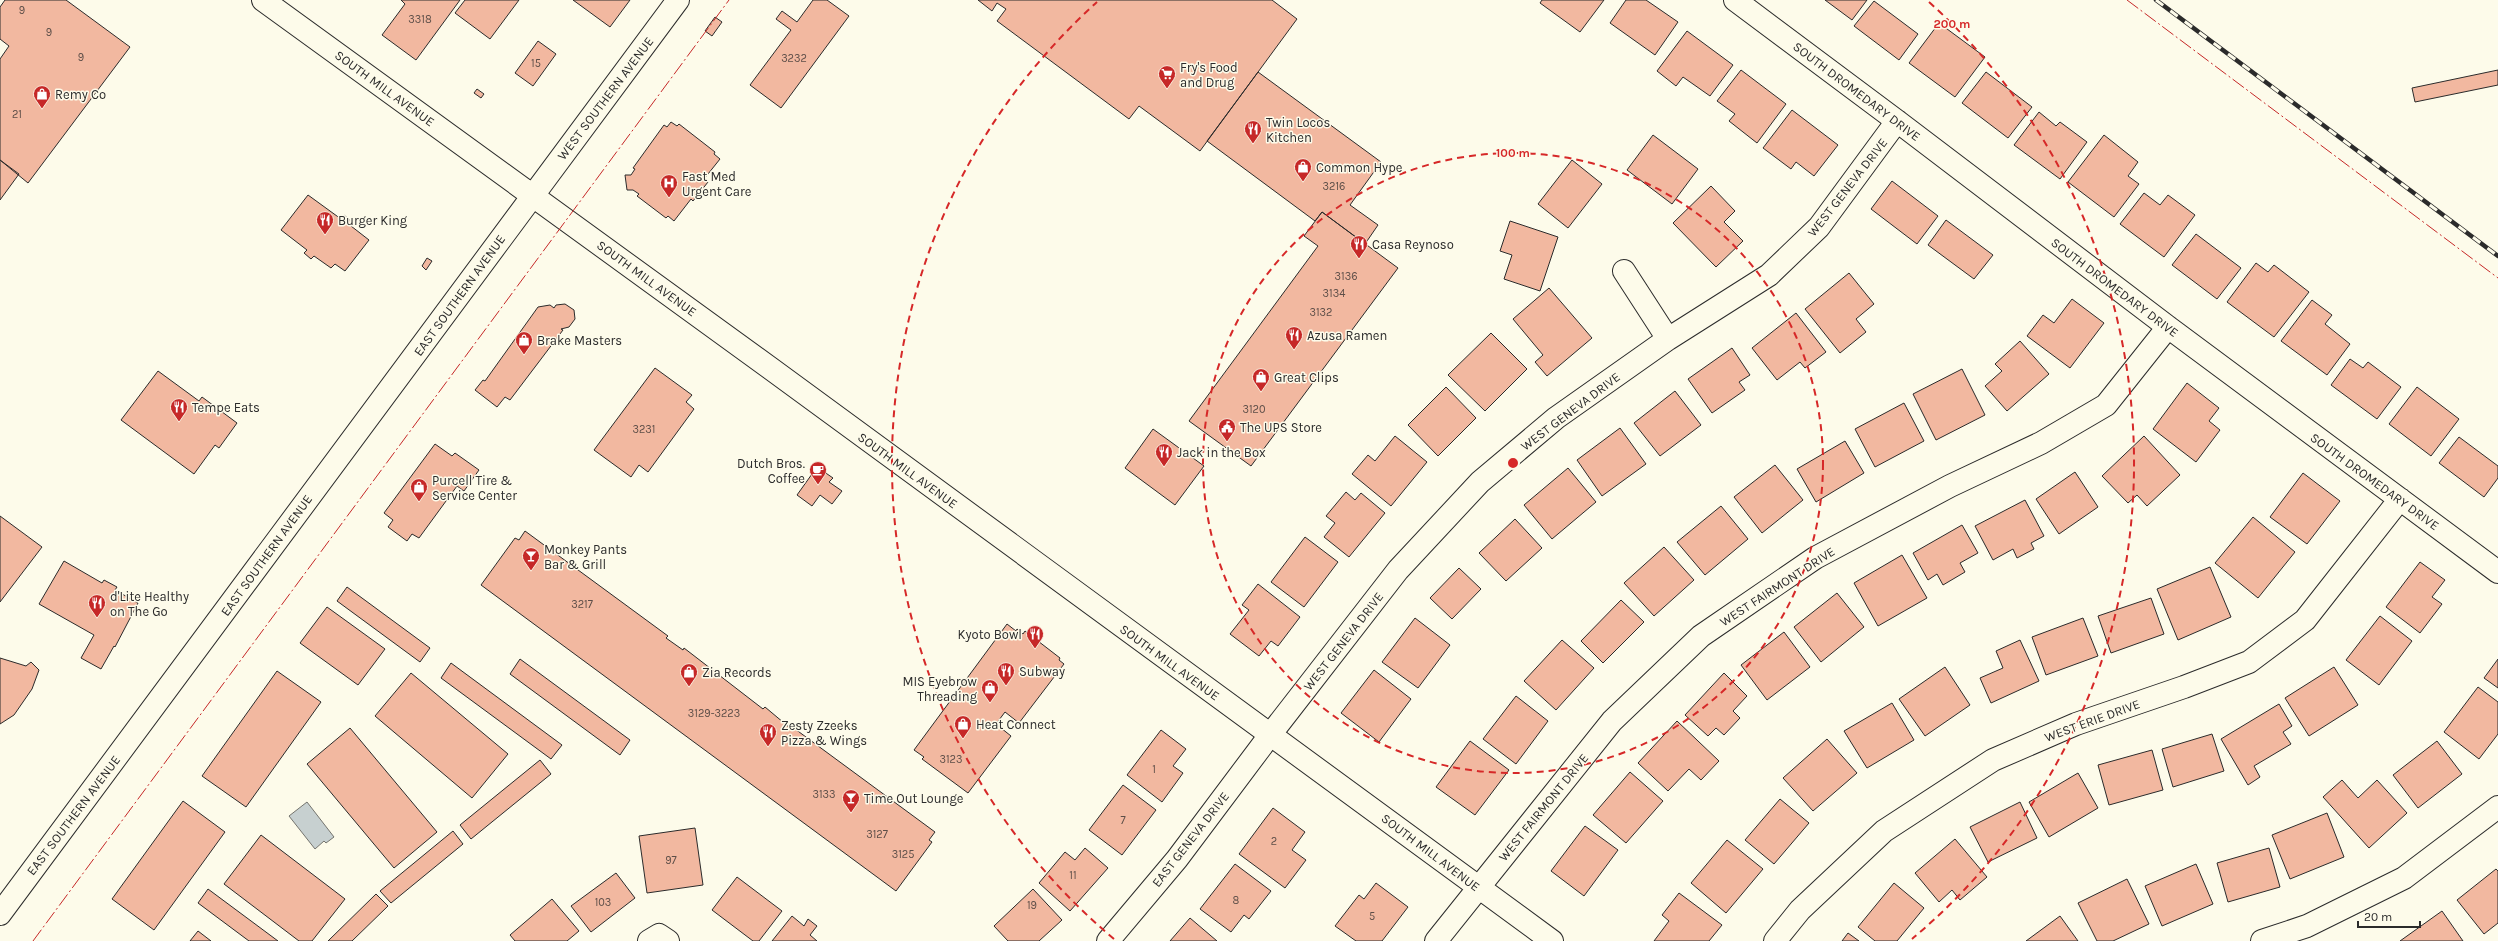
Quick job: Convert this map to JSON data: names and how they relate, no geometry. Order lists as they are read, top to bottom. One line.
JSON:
{"streets":{"street":["SOUTH MILL AVENUE","SOUTH DROMEDARY DRIVE","WEST SOUTHERN AVENUE","WEST GENEVA DRIVE","EAST SOUTHERN AVENUE","WEST FAIRMONT DRIVE","WEST ERIE DRIVE","EAST GENEVA DRIVE"]},"crossings":[["SOUTH MILL AVENUE","WEST SOUTHERN AVENUE"],["SOUTH MILL AVENUE","WEST GENEVA DRIVE"],["SOUTH MILL AVENUE","EAST SOUTHERN AVENUE"],["SOUTH MILL AVENUE","WEST FAIRMONT DRIVE"],["SOUTH MILL AVENUE","EAST GENEVA DRIVE"],["SOUTH DROMEDARY DRIVE","WEST GENEVA DRIVE"],["SOUTH DROMEDARY DRIVE","WEST FAIRMONT DRIVE"],["SOUTH DROMEDARY DRIVE","WEST ERIE DRIVE"],["WEST SOUTHERN AVENUE","EAST SOUTHERN AVENUE"],["WEST GENEVA DRIVE","EAST GENEVA DRIVE"]],"places":{"supermarket":["Fry's Food and Drug"],"shop":["Remy Co","Common Hype","Brake Masters","Great Clips","Purcell Tire & Service Center","Zia Records","MIS Eyebrow Threading","Heat Connect"],"restaurant":["Twin Locos Kitchen","Burger King","Casa Reynoso","Azusa Ramen","Tempe Eats","Jack in the Box","d'Lite Healthy on The Go","Kyoto Bowl","Subway","Zesty Zzeeks Pizza & Wings"],"hospital":["Fast Med Urgent Care"],"public building":["The UPS Store"],"cafe":["Dutch Bros. Coffee"],"bar":["Monkey Pants Bar & Grill","Time Out Lounge"]},"house_numbers":["9","3318","9","9","3232","15","21","3216","3136","3134","3132","3120","3231","3217","3129-3223","3123","1","3133","7","3127","2","3125","97","11","8","103","19","5"],"scale_bar":"20 m","rings":["200 m","100 m"]}
